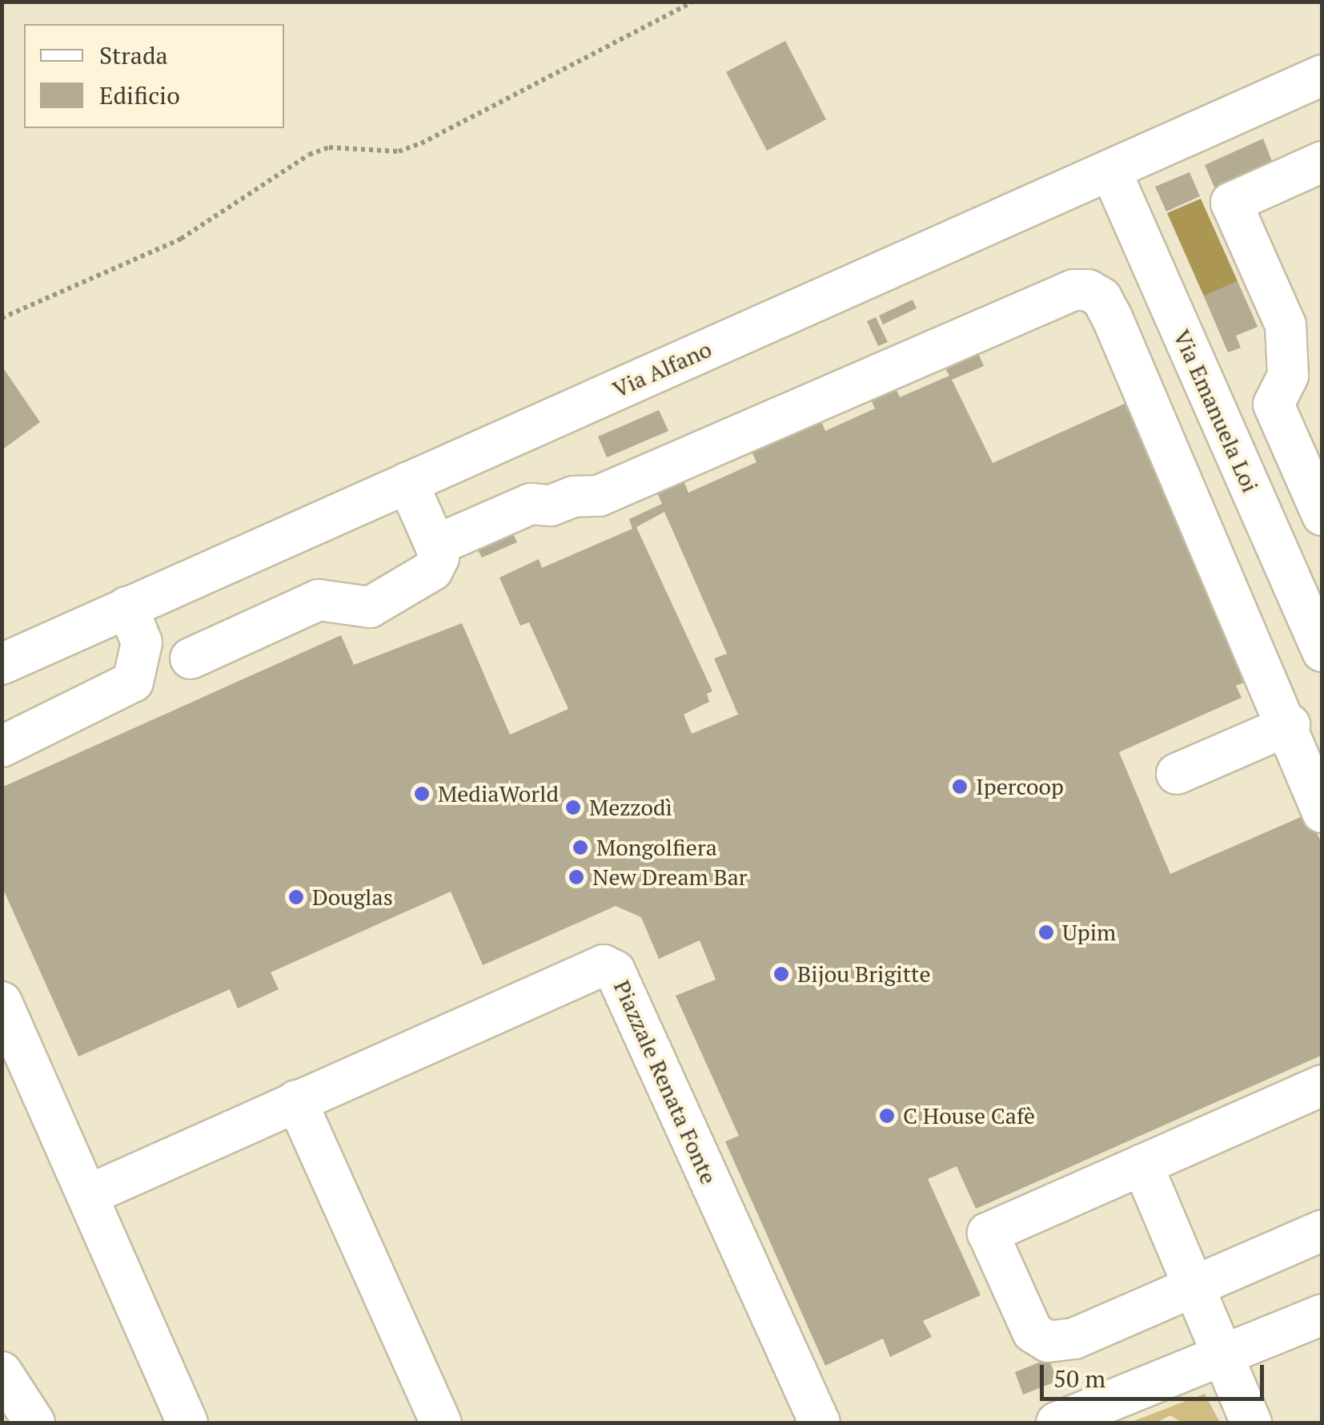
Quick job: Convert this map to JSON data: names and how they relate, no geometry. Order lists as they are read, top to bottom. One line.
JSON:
{"streets":{"street":["Via Alfano","Via Emanuela Loi","Piazzale Renata Fonte"]},"crossings":[["Via Alfano","Via Emanuela Loi"]],"places":["Ipercoop","MediaWorld","Mezzodì","Mongolfiera","New Dream Bar","Douglas","Upim","Bijou Brigitte","C House Cafè"],"legend":["Strada","Edificio"],"scale_bar":"50 m"}
